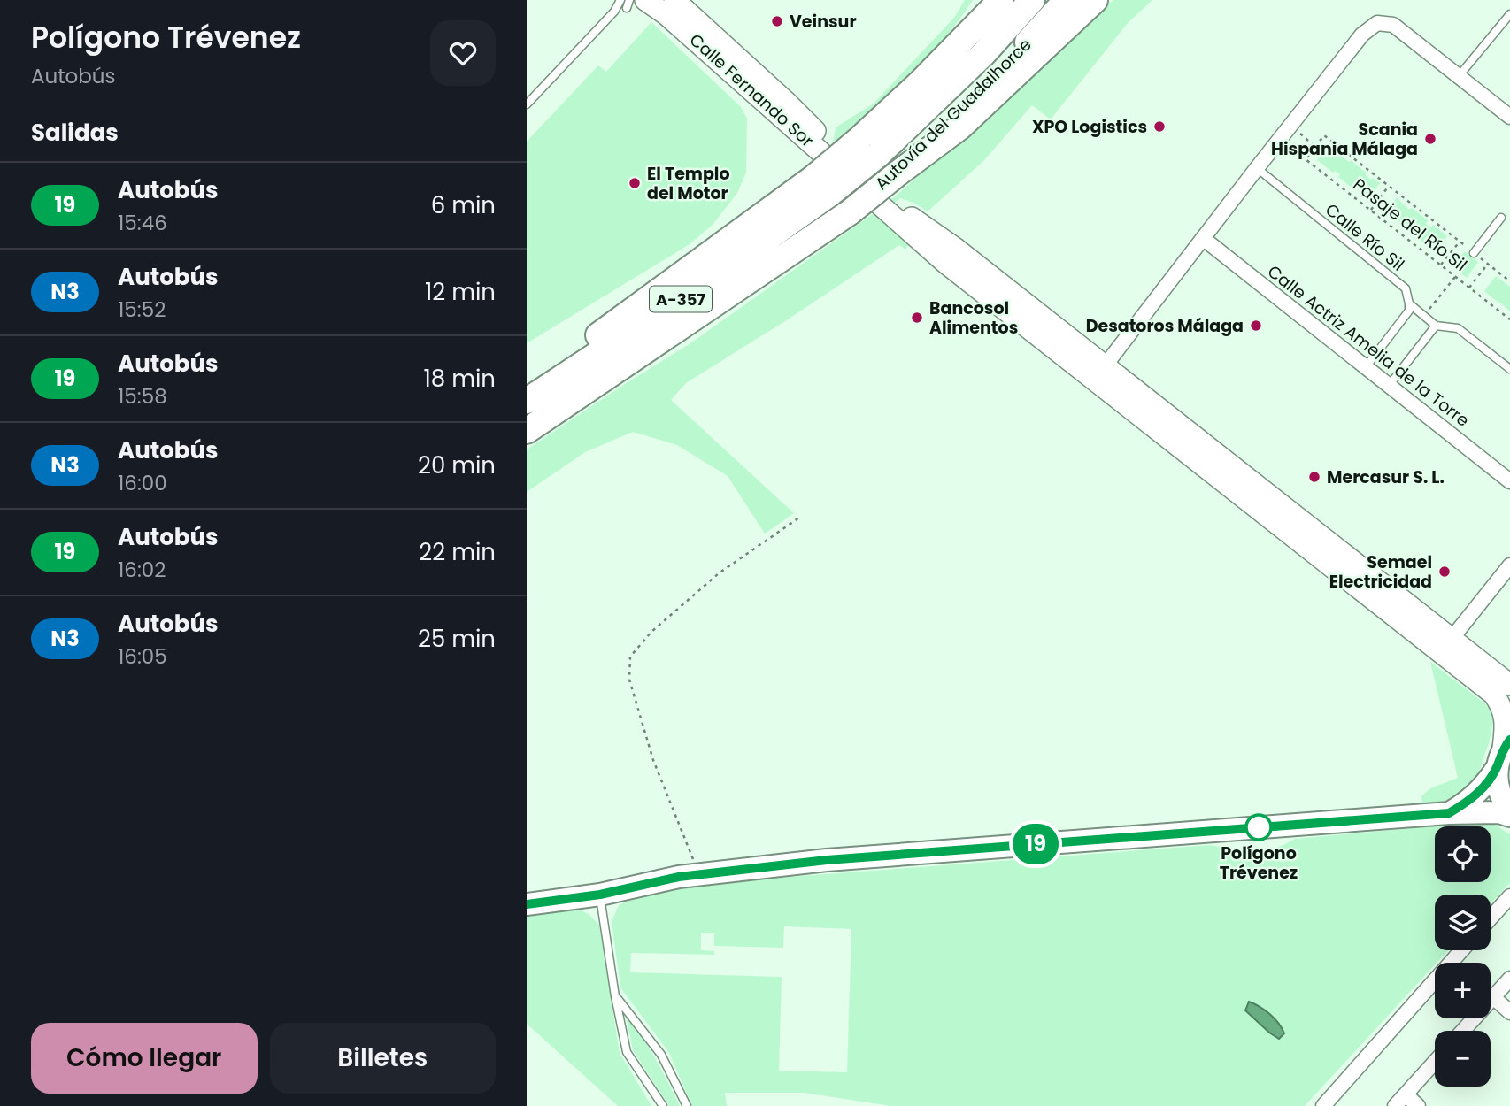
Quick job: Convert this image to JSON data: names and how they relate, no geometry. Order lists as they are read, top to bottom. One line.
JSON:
{"streets":{"highway":["Autovía del Guadalhorce","A-357"],"street":["Calle Fernando Sor","Calle Actriz Amelia de la Torre"],"lane":["Calle Río Sil"],"path":["Pasaje del Río Sil"]},"places":["Veinsur","XPO Logistics","Scania Hispania Málaga","El Templo del Motor","Bancosol Alimentos","Desatoros Málaga","Mercasur S. L.","Semael Electricidad","Polígono Trévenez"],"lines":["bus line 19"],"page":{"heading":[["Polígono Trévenez","Autobús"],"Salidas"],"on_map":"19","list":[{"mark":"19","name":"Autobús","note":"15:46","value":"6 min"},{"mark":"N3","name":"Autobús","note":"15:52","value":"12 min"},{"mark":"19","name":"Autobús","note":"15:58","value":"18 min"},{"mark":"N3","name":"Autobús","note":"16:00","value":"20 min"},{"mark":"19","name":"Autobús","note":"16:02","value":"22 min"},{"mark":"N3","name":"Autobús","note":"16:05","value":"25 min"}],"map_buttons":["+","−"],"buttons":["Cómo llegar","Billetes"]}}
